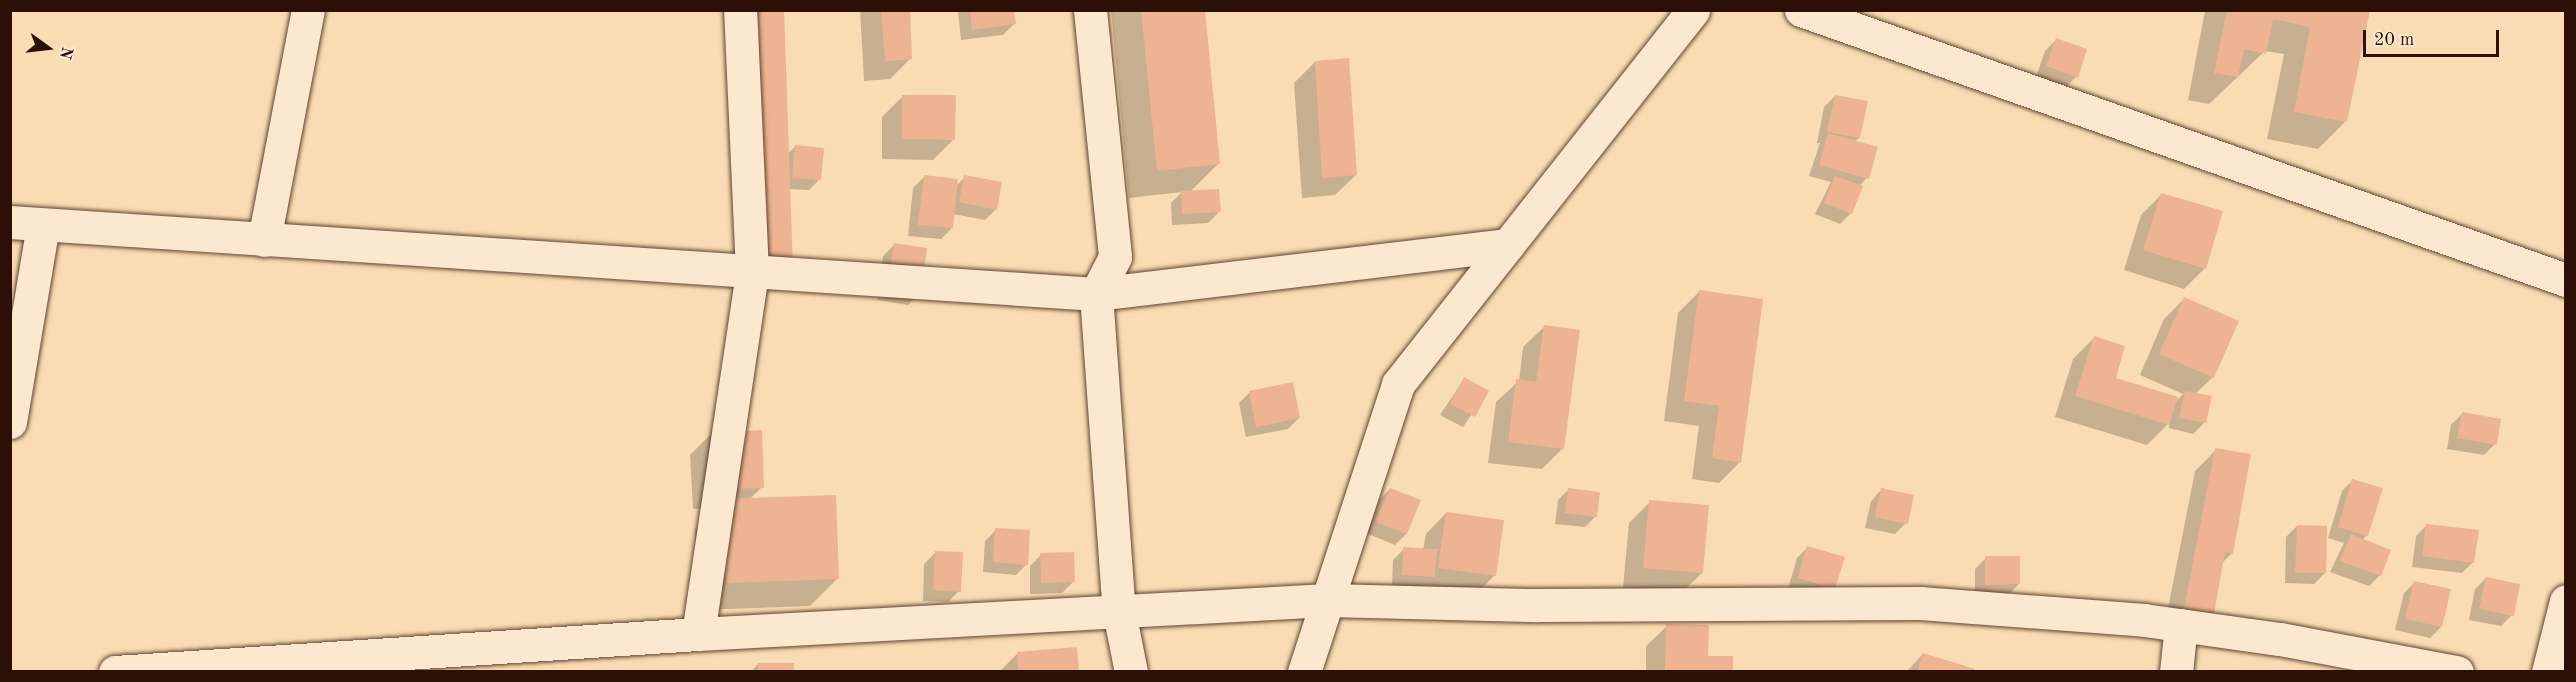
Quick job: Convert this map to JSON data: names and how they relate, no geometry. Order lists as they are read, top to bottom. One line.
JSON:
{"scale_bar":"20 m","north":"right"}
